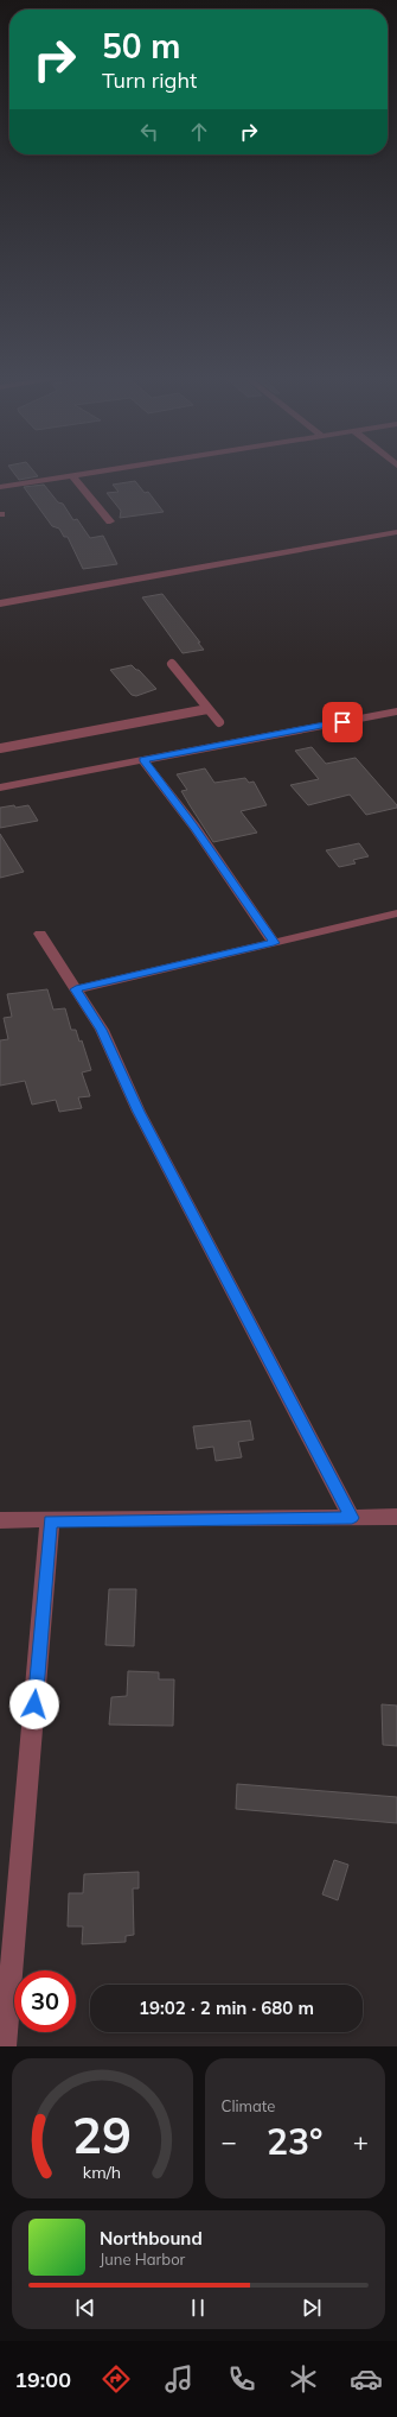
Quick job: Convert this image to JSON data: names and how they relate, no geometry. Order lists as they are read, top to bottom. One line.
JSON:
{"page":{"turn":["50 m","Turn right"],"limit":"30","trip":"19:02 · 2 min · 680 m","tile":"Climate","heat":["−","23°","+"],"song":["Northbound","June Harbor"],"tabs":"19:00","gauge":["29","km/h"]}}
